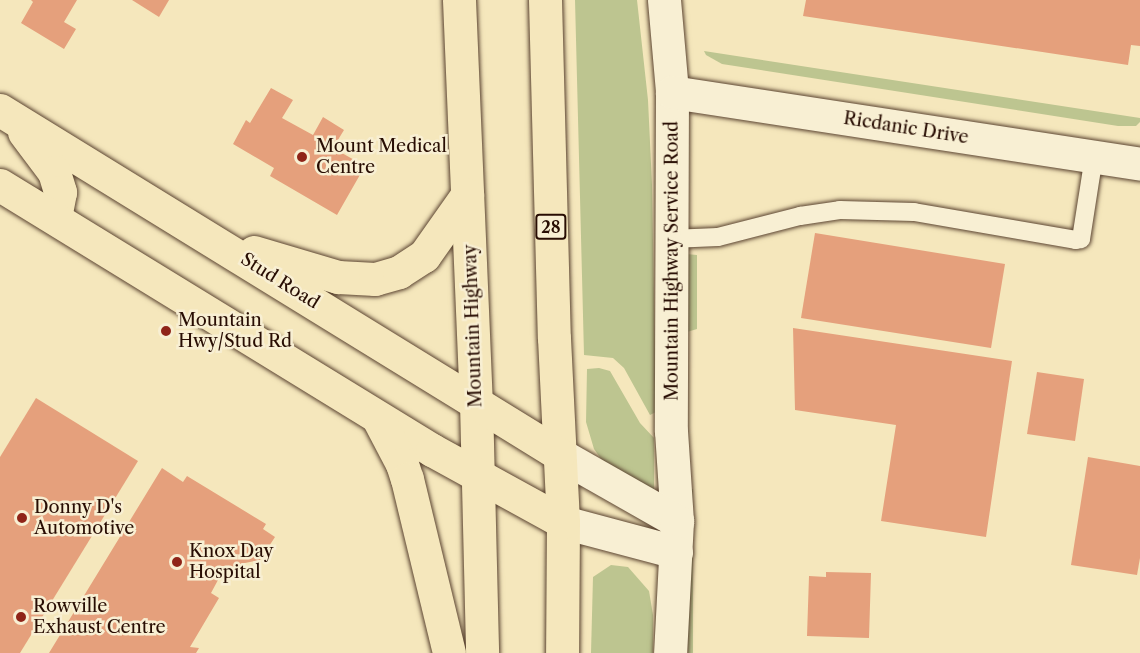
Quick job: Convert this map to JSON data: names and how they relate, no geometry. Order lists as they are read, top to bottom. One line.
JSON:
{"streets":{"main road":["28","Stud Road","Mountain Highway"],"street":["Ricdanic Drive","Mountain Highway Service Road"]},"crossings":[["Ricdanic Drive","Mountain Highway Service Road"],["28","Stud Road"],["Stud Road","Mountain Highway"]],"places":["Mount Medical Centre","Mountain Hwy/Stud Rd","Donny D's Automotive","Knox Day Hospital","Rowville Exhaust Centre"]}
